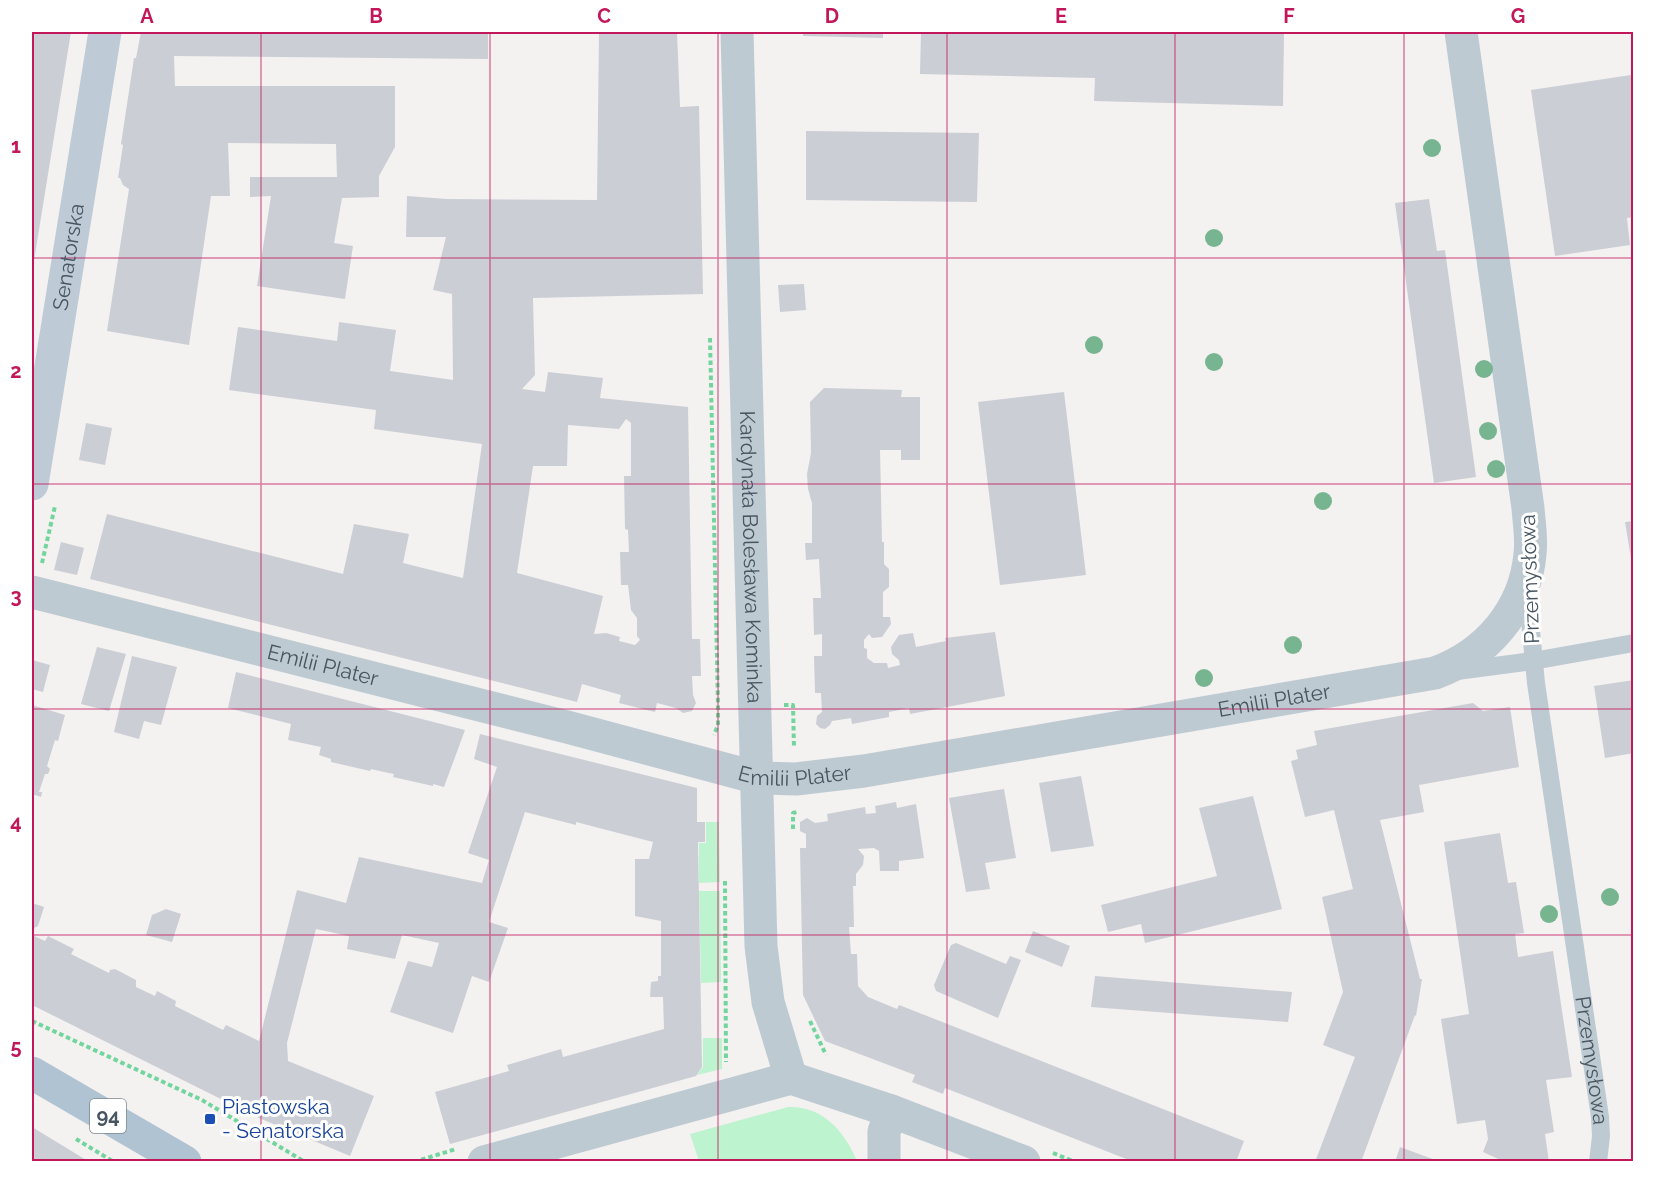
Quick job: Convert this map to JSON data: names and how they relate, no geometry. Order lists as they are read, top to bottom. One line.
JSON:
{"streets":{"main road":["94"],"street":["Senatorska","Kardynała Bolesława Kominka","Przemysłowa","Emilii Plater"]},"crossings":[["Kardynała Bolesława Kominka","Emilii Plater"],["Przemysłowa","Emilii Plater"]],"places":{"transit":["Piastowska - Senatorska"]},"grid":{"columns":["A","B","C","D","E","F","G"],"rows":["1","2","3","4","5"]}}
